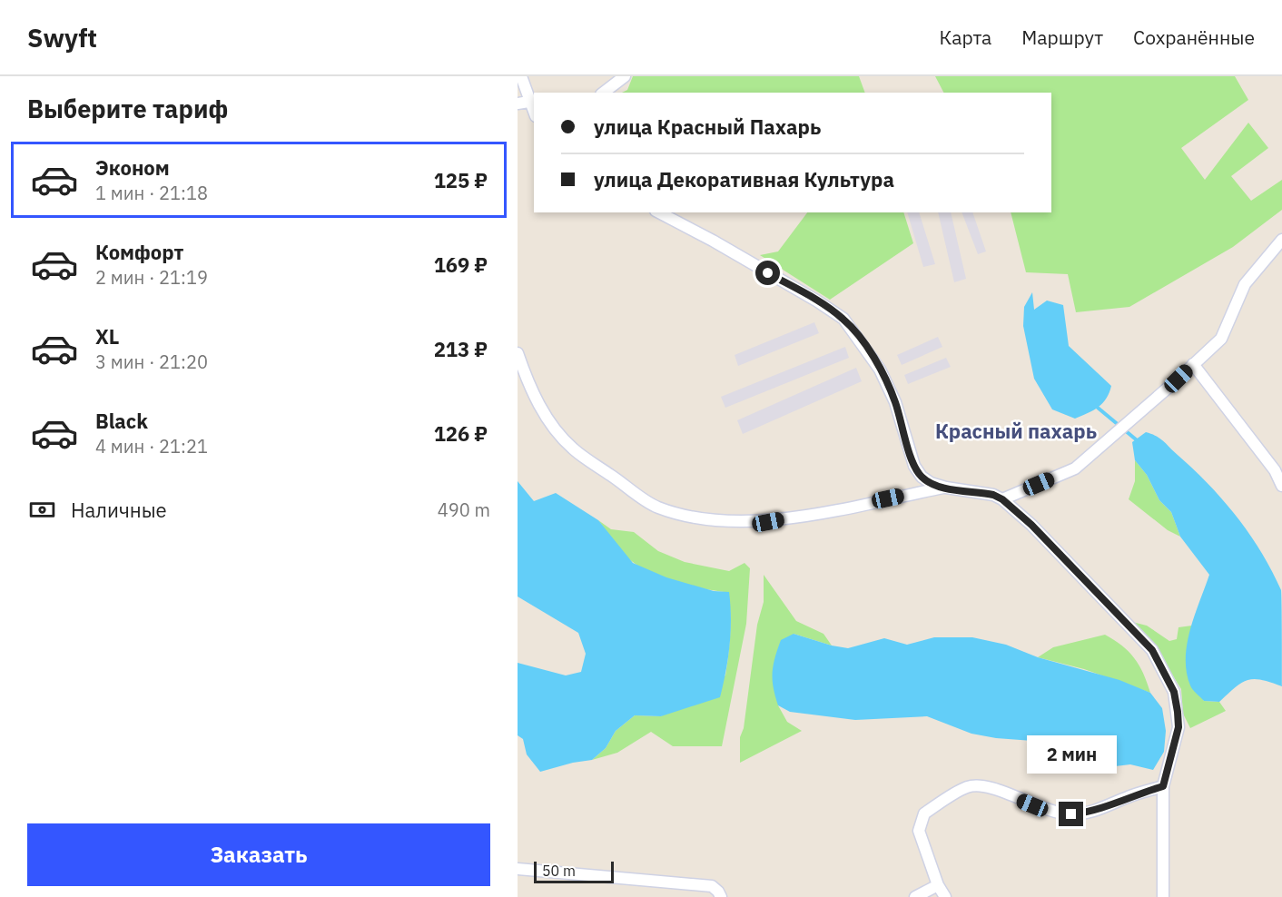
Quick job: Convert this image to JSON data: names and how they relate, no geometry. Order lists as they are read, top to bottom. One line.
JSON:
{"districts":["Красный пахарь"],"scale_bar":"50 m","page":{"header":"Swyft","nav":["Карта","Маршрут","Сохранённые"],"heading":"Выберите тариф","banner":["улица Красный Пахарь","улица Декоративная Культура"],"list":[{"name":"Эконом","note":"1 мин · 21:18","value":"125 ₽"},{"name":"Комфорт","note":"2 мин · 21:19","value":"169 ₽"},{"name":"XL","note":"3 мин · 21:20","value":"213 ₽"},{"name":"Black","note":"4 мин · 21:21","value":"126 ₽"}],"pay":["Наличные","490 m"],"bubble":"2 мин","buttons":"Заказать","scale":"50 m"}}
